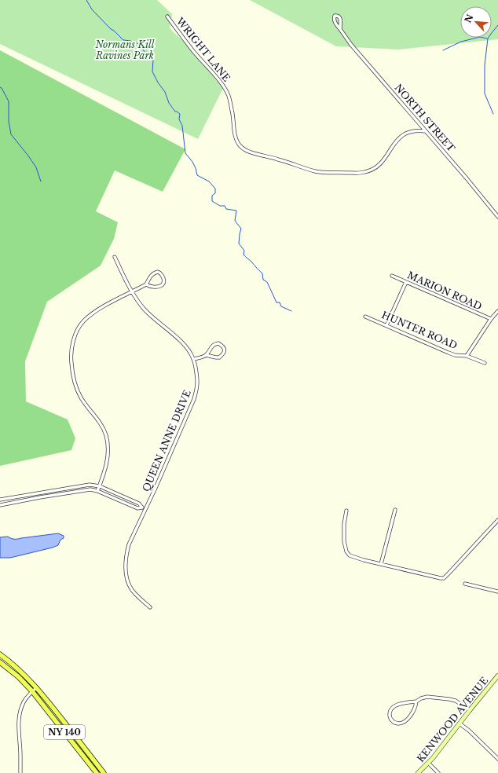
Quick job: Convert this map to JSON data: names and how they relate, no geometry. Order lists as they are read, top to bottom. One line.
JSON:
{"streets":{"main road":["KENWOOD AVENUE","NY 140"],"street":["WRIGHT LANE","NORTH STREET","MARION ROAD","HUNTER ROAD","QUEEN ANNE DRIVE"]},"crossings":[["WRIGHT LANE","NORTH STREET"]],"parks":["Normans Kill Ravines Park"],"north":"top left"}
